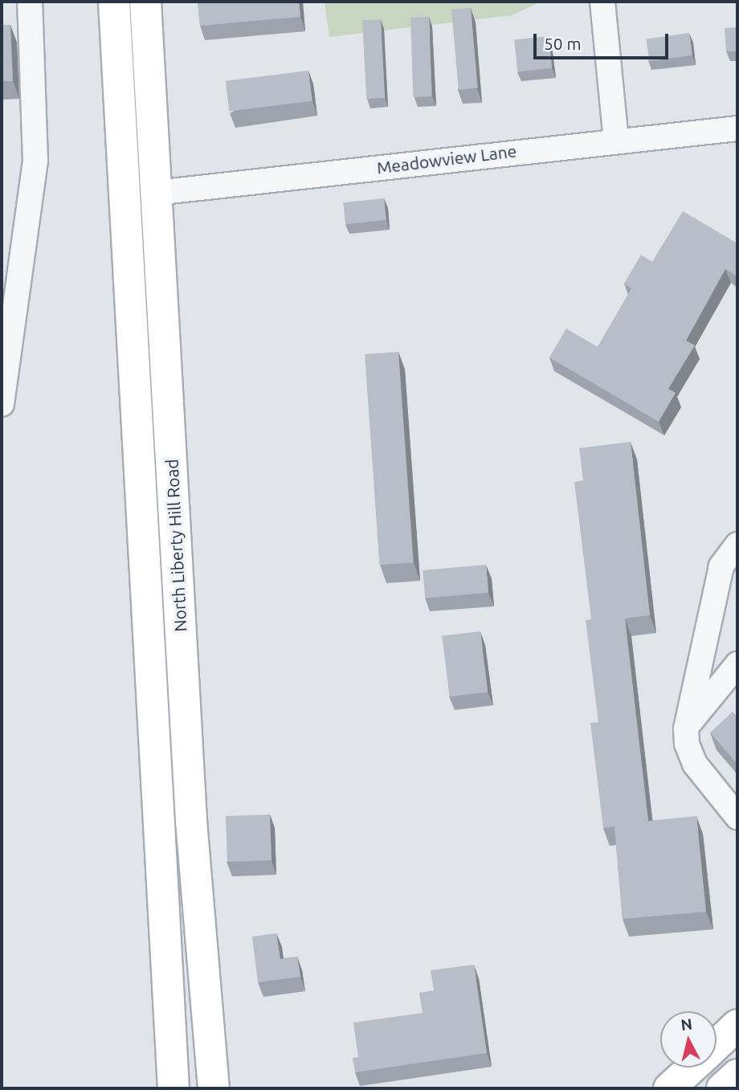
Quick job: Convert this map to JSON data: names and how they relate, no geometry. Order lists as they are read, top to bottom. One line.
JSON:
{"streets":{"main road":["North Liberty Hill Road"],"street":["Meadowview Lane"]},"crossings":[["Meadowview Lane","North Liberty Hill Road"]],"scale_bar":"50 m","north":"top"}
